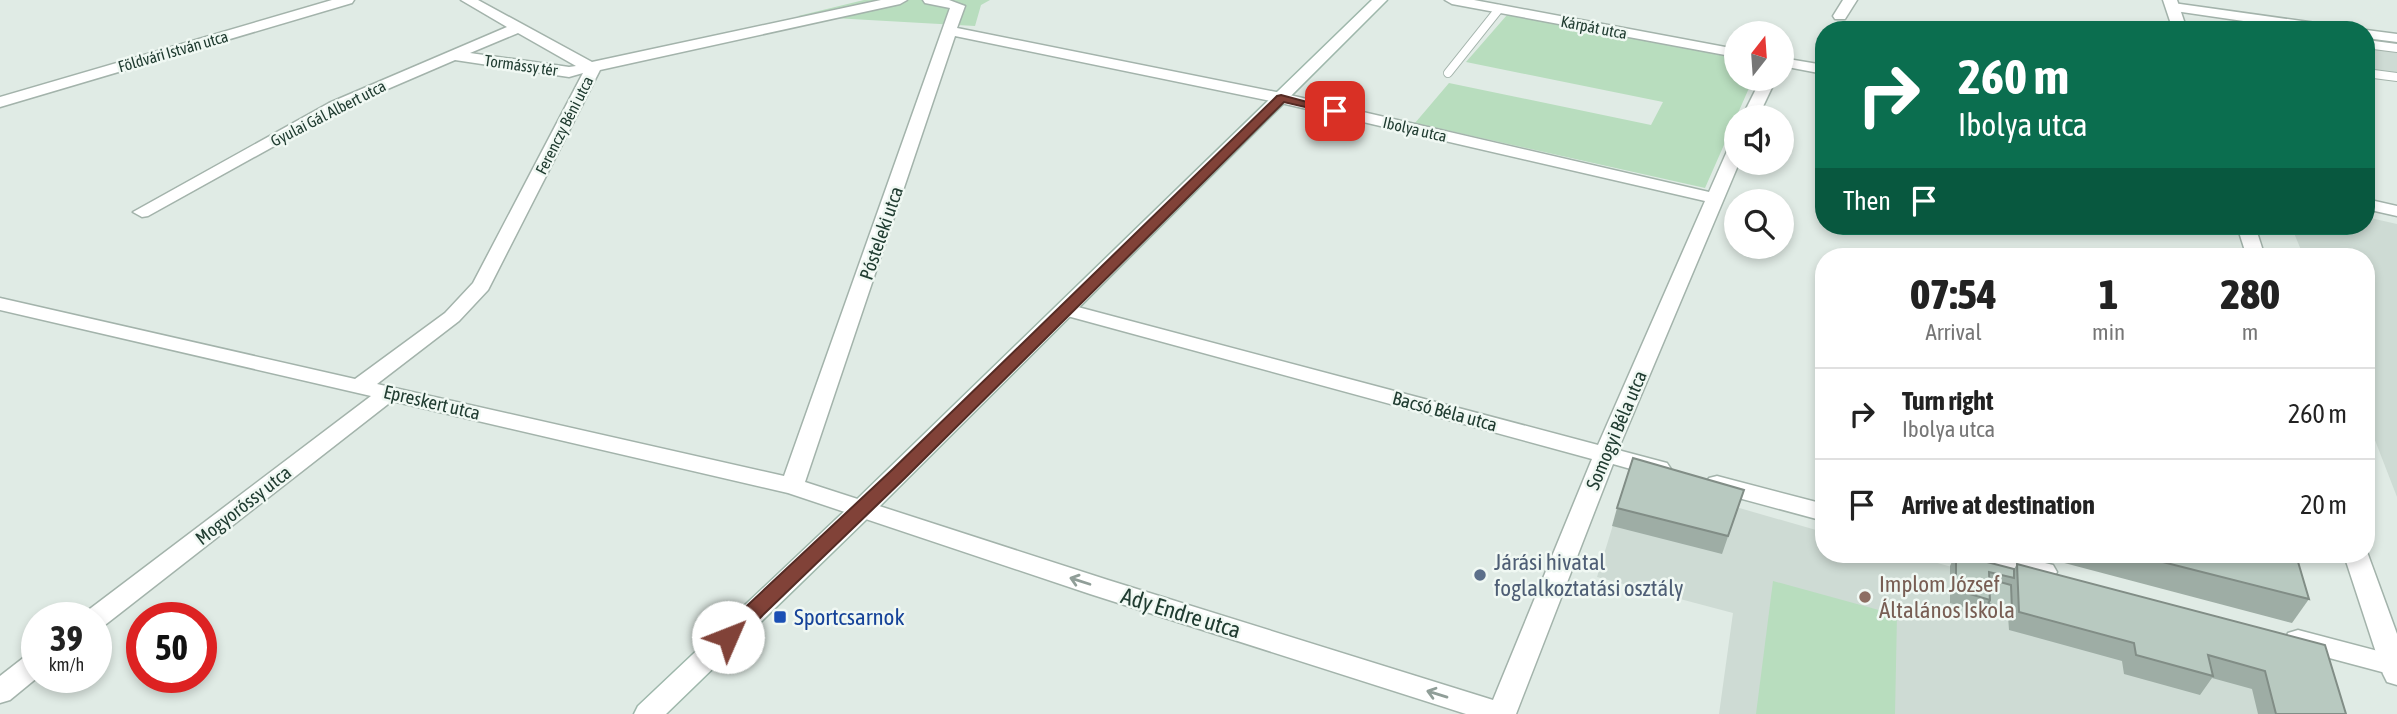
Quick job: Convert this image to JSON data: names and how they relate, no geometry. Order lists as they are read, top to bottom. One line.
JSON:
{"streets":{"street":["Kárpát utca","Földvári István utca","Tormássy tér","Gyulai Gál Albert utca","Ferenczy Béni utca","Ibolya utca","Pósteleki utca","Epreskert utca","Bacsó Béla utca","Somogyi Béla utca","Mogyoróssy utca","Ady Endre utca"]},"crossings":[["Tormássy tér","Gyulai Gál Albert utca"],["Tormássy tér","Ferenczy Béni utca"],["Ferenczy Béni utca","Epreskert utca"],["Ibolya utca","Pósteleki utca"],["Ibolya utca","Somogyi Béla utca"],["Pósteleki utca","Epreskert utca"],["Epreskert utca","Mogyoróssy utca"],["Epreskert utca","Ady Endre utca"],["Bacsó Béla utca","Somogyi Béla utca"],["Somogyi Béla utca","Ady Endre utca"]],"one_way":["Ady Endre utca"],"places":{"other":["Járási hivatal foglalkoztatási osztály","Implom József Általános Iskola"],"transit":["Sportcsarnok"]},"north":"top","page":{"turn":["260 m","Ibolya utca"],"then":"Then","eta":["07:54","Arrival","1","min","280","m"],"list":[{"name":"Turn right","note":"Ibolya utca","value":"260 m"},{"name":"Arrive at destination","value":"20 m"}],"speed":"39 km/h","limit":"50"}}
